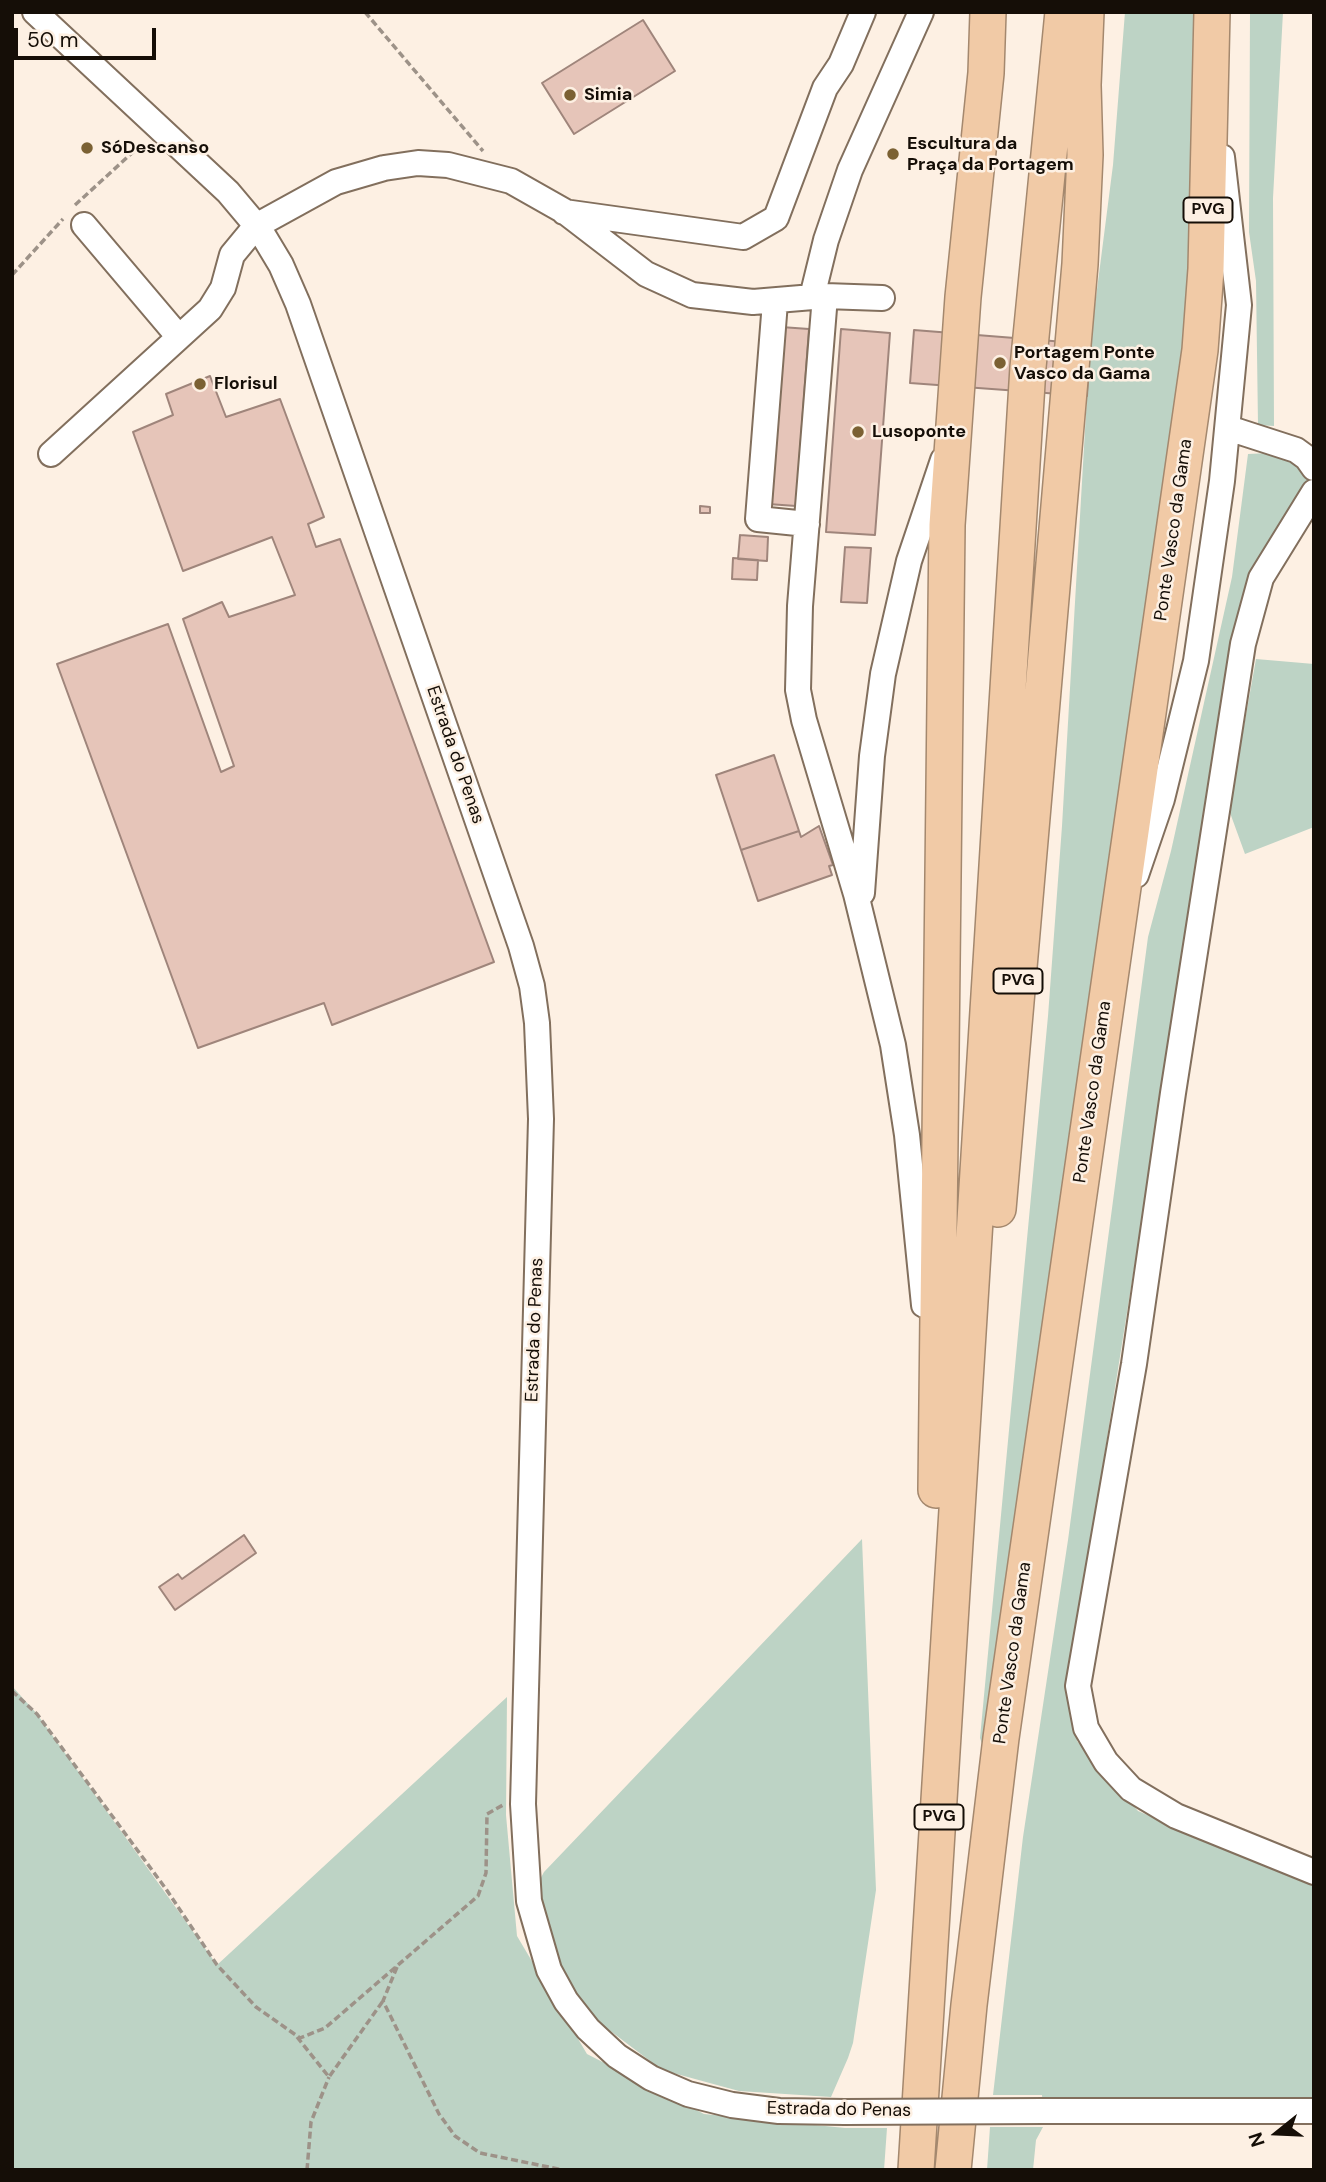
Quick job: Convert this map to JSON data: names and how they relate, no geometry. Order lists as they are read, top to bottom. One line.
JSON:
{"streets":{"highway":["PVG","Ponte Vasco da Gama"],"street":["Estrada do Penas"]},"places":["Simia","SóDescanso","Escultura da Praça da Portagem","Portagem Ponte Vasco da Gama","Florisul","Lusoponte"],"scale_bar":"50 m","north":"left"}
